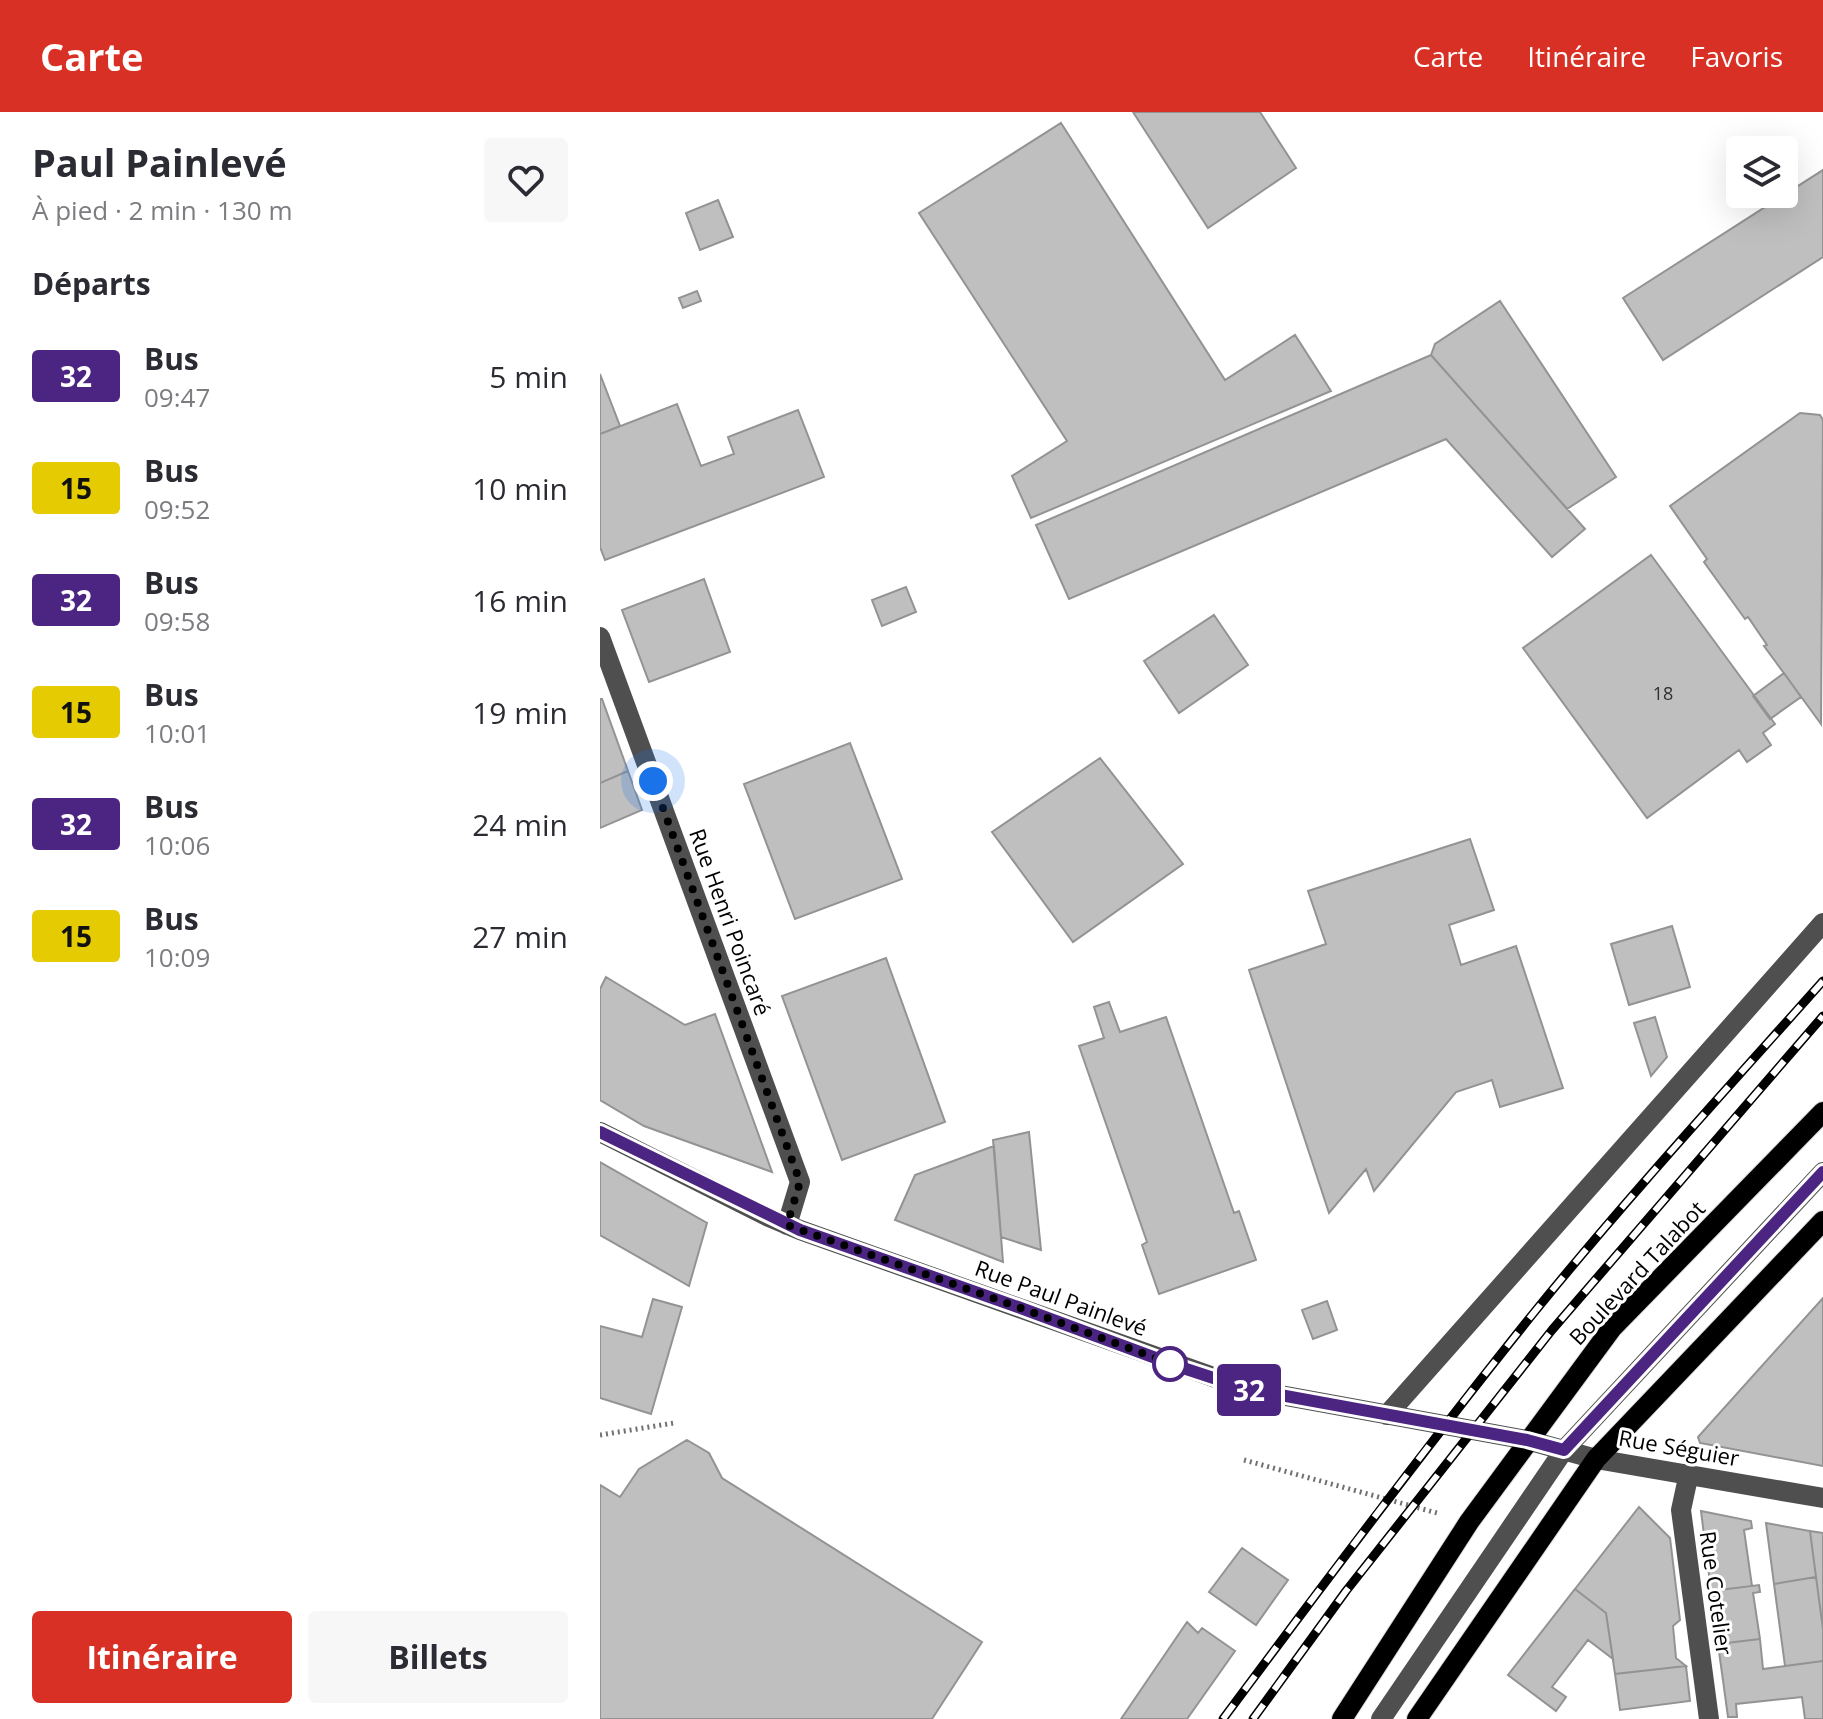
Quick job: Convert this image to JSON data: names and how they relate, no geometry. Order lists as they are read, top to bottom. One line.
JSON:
{"streets":{"main road":["Boulevard Talabot"],"street":["Rue Henri Poincaré","Rue Paul Painlevé","Rue Séguier","Rue Cotelier"]},"crossings":[["Rue Henri Poincaré","Rue Paul Painlevé"],["Boulevard Talabot","Rue Paul Painlevé"],["Boulevard Talabot","Rue Séguier"],["Rue Paul Painlevé","Rue Séguier"],["Rue Séguier","Rue Cotelier"]],"lines":["bus line 32"],"house_numbers":["18"],"page":{"header":"Carte","nav":["Carte","Itinéraire","Favoris"],"heading":[["Paul Painlevé","À pied · 2 min · 130 m"],"Départs"],"on_map":"32","list":[{"mark":"32","name":"Bus","note":"09:47","value":"5 min"},{"mark":"15","name":"Bus","note":"09:52","value":"10 min"},{"mark":"32","name":"Bus","note":"09:58","value":"16 min"},{"mark":"15","name":"Bus","note":"10:01","value":"19 min"},{"mark":"32","name":"Bus","note":"10:06","value":"24 min"},{"mark":"15","name":"Bus","note":"10:09","value":"27 min"}],"buttons":["Itinéraire","Billets"]}}
